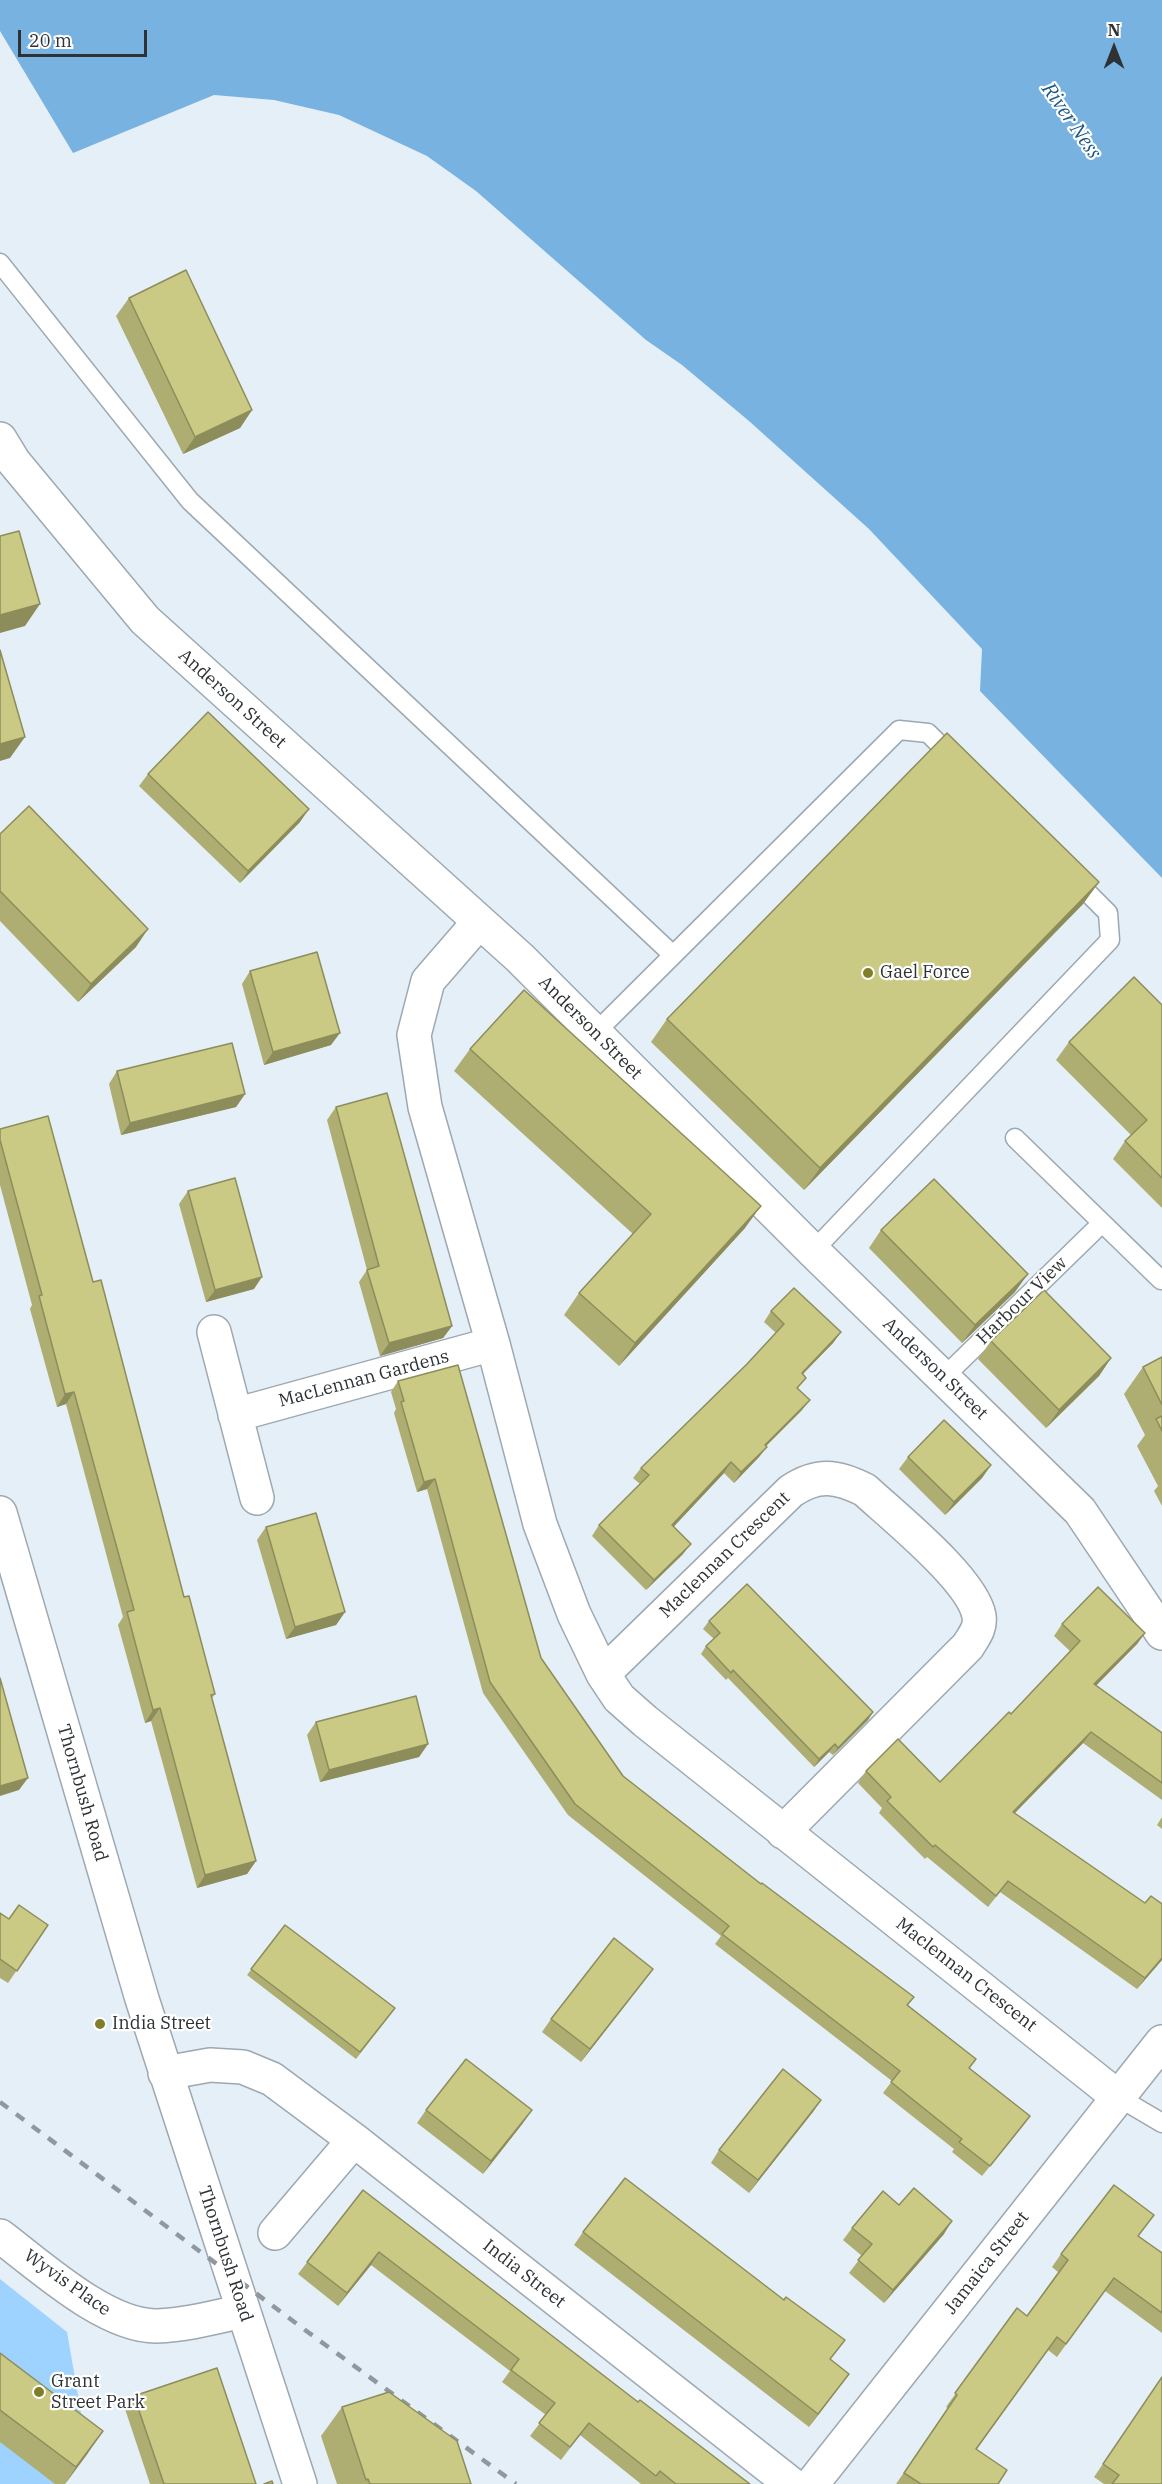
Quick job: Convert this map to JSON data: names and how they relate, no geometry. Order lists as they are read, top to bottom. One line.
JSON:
{"streets":{"street":["Anderson Street","MacLennan Gardens","Maclennan Crescent","Thornbush Road","Jamaica Street","India Street","Wyvis Place"],"lane":["Harbour View"]},"crossings":[["Anderson Street","Harbour View"],["Anderson Street","Maclennan Crescent"],["MacLennan Gardens","Maclennan Crescent"],["Maclennan Crescent","Jamaica Street"],["Thornbush Road","Wyvis Place"]],"water":["River Ness"],"places":["Gael Force","India Street","Grant Street Park"],"scale_bar":"20 m","north":"top"}
